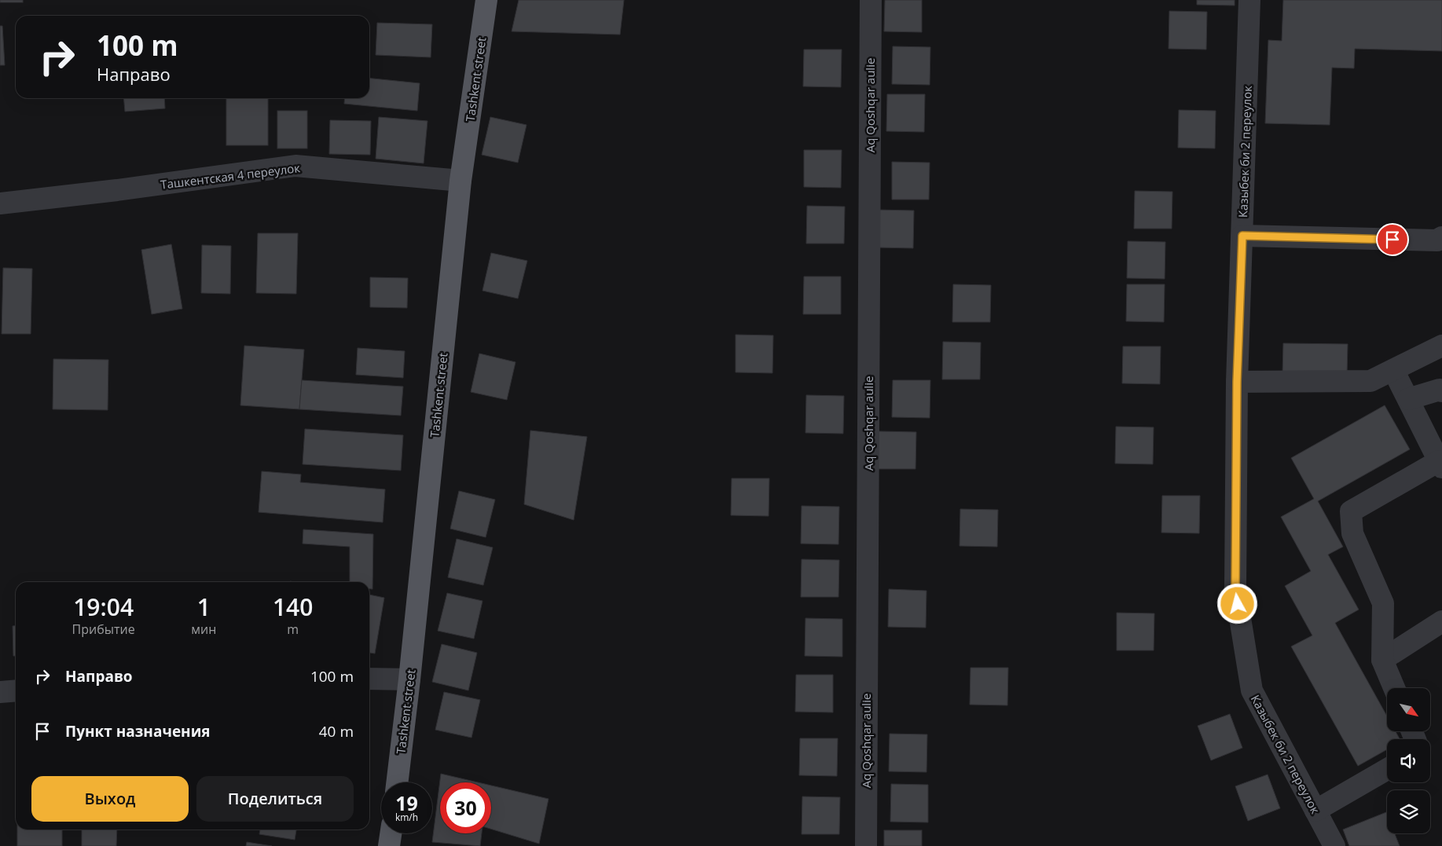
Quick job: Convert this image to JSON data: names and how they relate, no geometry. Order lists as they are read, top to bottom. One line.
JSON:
{"streets":{"main road":["Tashkent street"],"street":["Aq Qoshqar aulie","Казыбек би 2 переулок","Ташкентская 4 переулок"]},"crossings":[["Tashkent street","Ташкентская 4 переулок"]],"north":"bottom right","page":{"turn":["100 m","Направо"],"eta":["19:04","Прибытие","1","мин","140","m"],"list":[{"name":"Направо","value":"100 m"},{"name":"Пункт назначения","value":"40 m"}],"buttons":["Выход","Поделиться"],"speed":"19 km/h","limit":"30"}}
